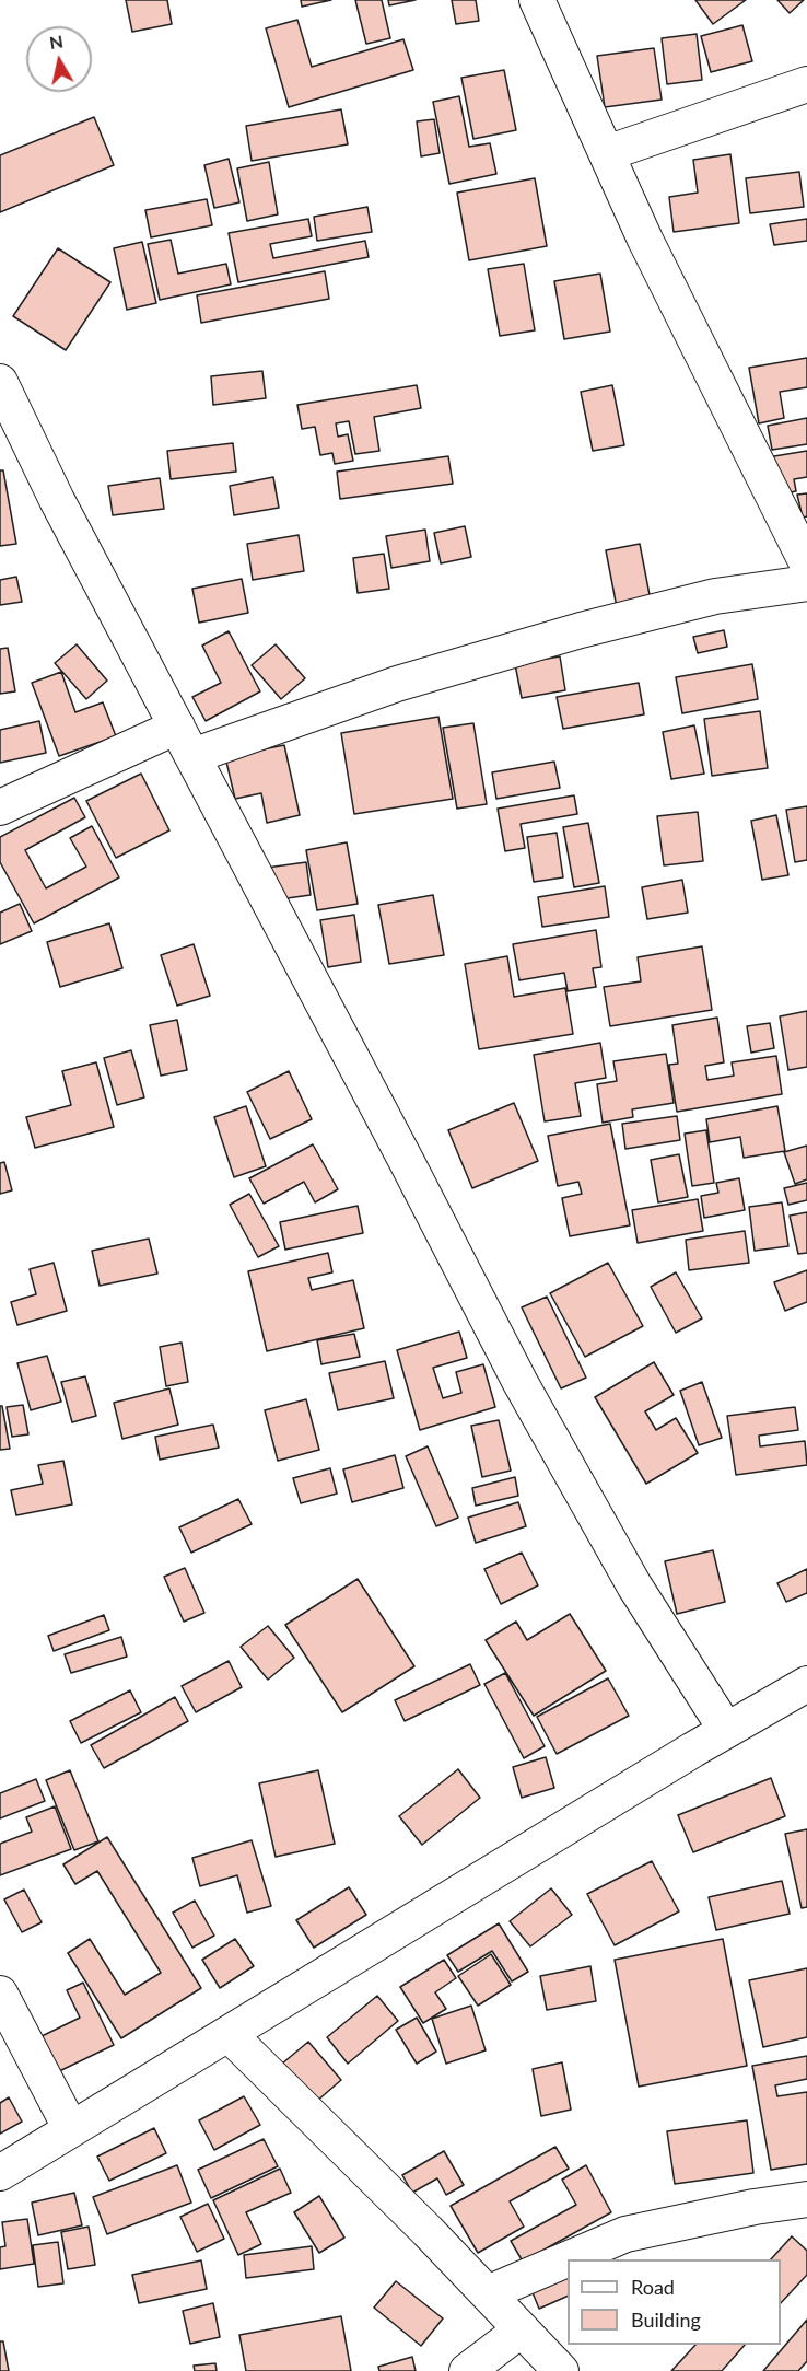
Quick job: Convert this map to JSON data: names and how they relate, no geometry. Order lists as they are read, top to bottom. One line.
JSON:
{"legend":["Road","Building"],"north":"top"}
